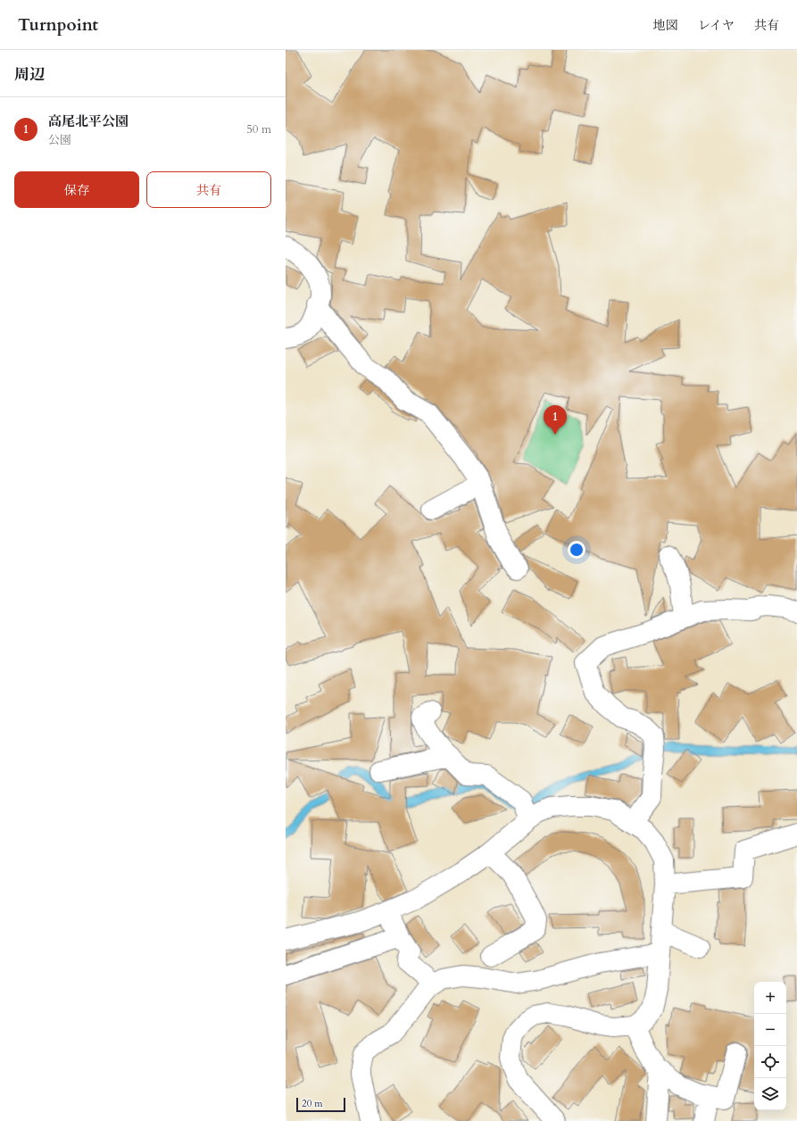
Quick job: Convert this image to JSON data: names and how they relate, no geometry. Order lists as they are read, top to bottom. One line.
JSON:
{"scale_bar":"20 m","page":{"header":"Turnpoint","nav":["地図","レイヤ","共有"],"heading":"周辺","list":[{"mark":"1","name":"高尾北平公園","note":"公園","value":"50 m"}],"buttons":["保存","共有"],"pins":"1","map_buttons":["+","−"],"scale":"20 m"}}
